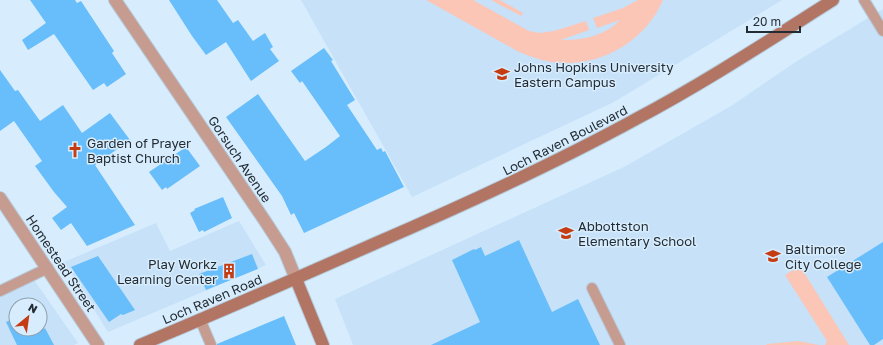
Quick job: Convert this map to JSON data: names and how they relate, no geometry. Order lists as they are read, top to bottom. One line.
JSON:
{"streets":{"main road":["Loch Raven Boulevard","Gorsuch Avenue","Loch Raven Road"],"street":["Homestead Street"]},"crossings":[["Loch Raven Boulevard","Gorsuch Avenue"],["Loch Raven Boulevard","Loch Raven Road"],["Gorsuch Avenue","Loch Raven Road"]],"places":{"school or university":["Johns Hopkins University Eastern Campus","Abbottston Elementary School","Baltimore City College"],"church":["Garden of Prayer Baptist Church"],"building":["Play Workz Learning Center"]},"scale_bar":"20 m","north":"top right"}
